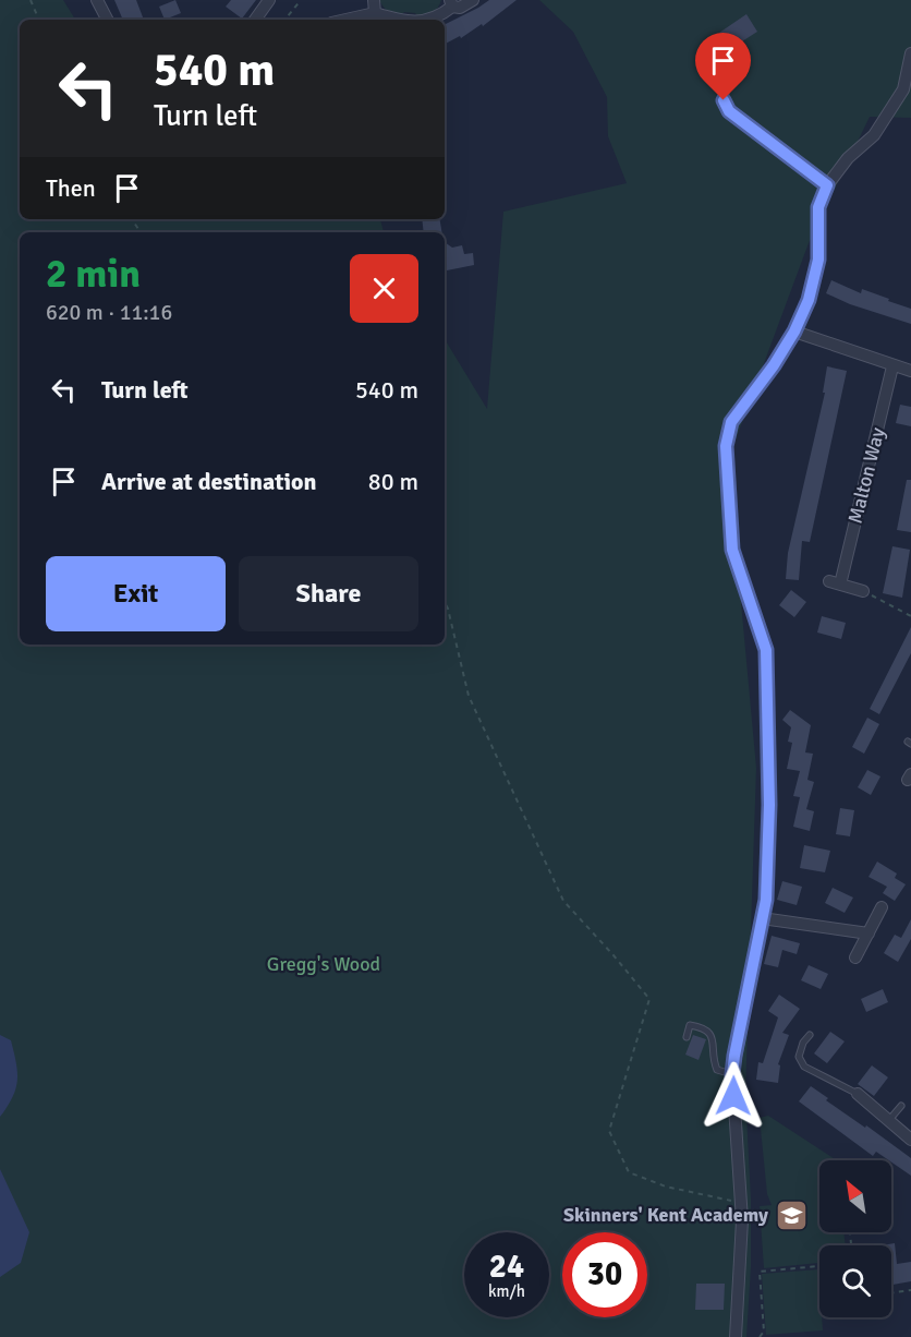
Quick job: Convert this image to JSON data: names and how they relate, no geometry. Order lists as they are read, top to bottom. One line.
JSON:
{"streets":{"street":["Malton Way"]},"parks":["Gregg's Wood"],"places":{"school or university":["Skinners' Kent Academy"]},"north":"top left","page":{"turn":["540 m","Turn left"],"then":"Then","heading":["2 min","620 m · 11:16"],"list":[{"name":"Turn left","value":"540 m"},{"name":"Arrive at destination","value":"80 m"}],"buttons":["Exit","Share"],"speed":"24 km/h","limit":"30"}}
